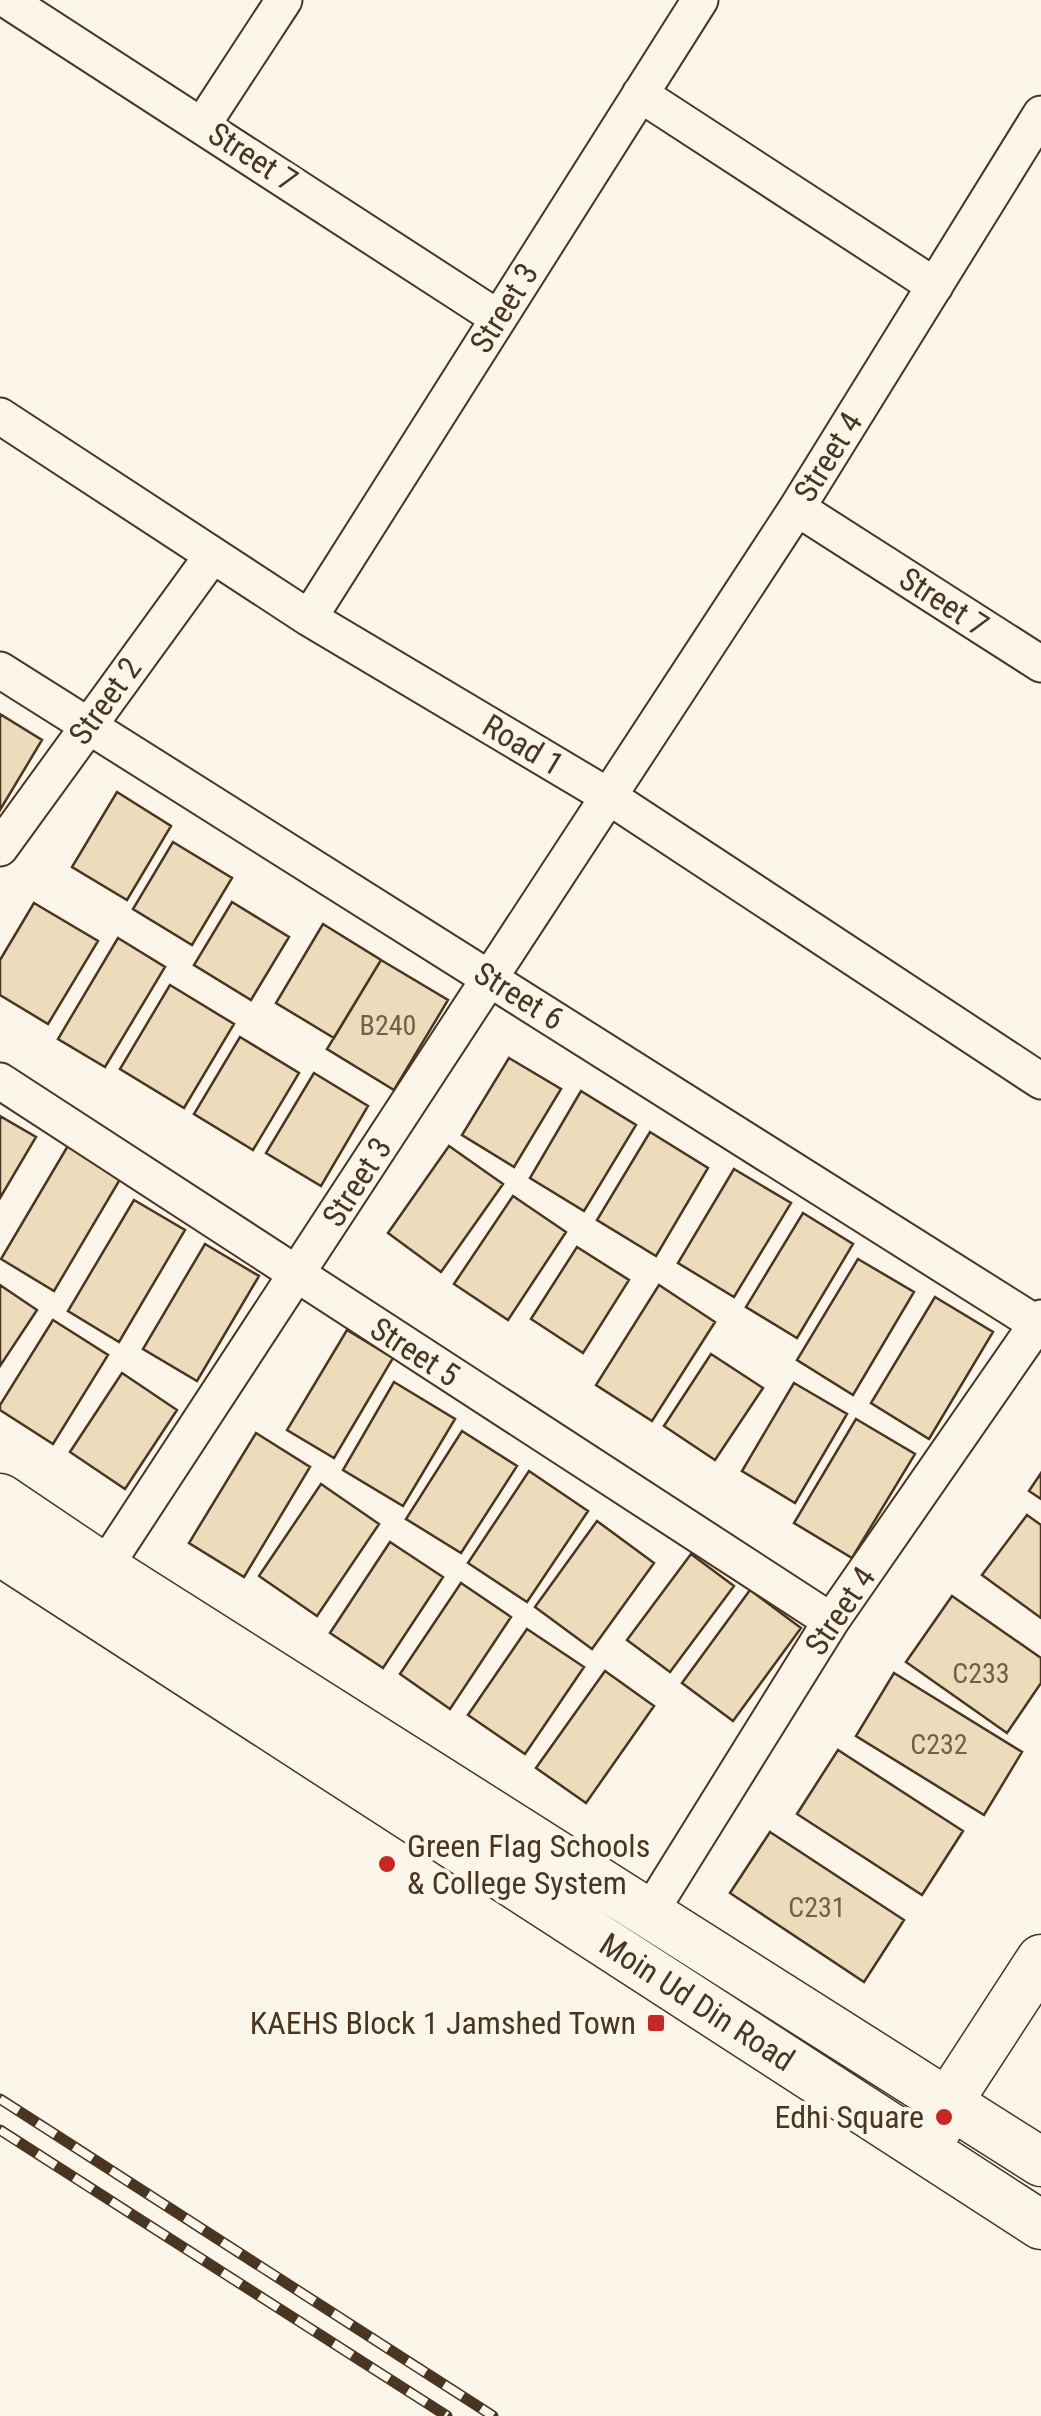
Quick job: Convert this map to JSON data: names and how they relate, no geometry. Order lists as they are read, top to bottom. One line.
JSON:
{"streets":{"main road":["Moin Ud Din Road"],"street":["Street 7","Street 3","Street 4","Street 2","Road 1","Street 6","Street 5"]},"crossings":[["Street 7","Street 3"],["Street 7","Street 4"],["Street 3","Street 4"],["Street 3","Road 1"],["Street 3","Street 6"],["Street 3","Street 5"],["Street 3","Moin Ud Din Road"],["Street 4","Road 1"],["Street 4","Street 6"],["Street 4","Street 5"],["Street 4","Moin Ud Din Road"],["Street 2","Road 1"],["Street 2","Street 6"]],"places":{"other":["Green Flag Schools & College System","Edhi Square"],"transit":["KAEHS Block 1 Jamshed Town"]},"house_numbers":["B240","C233","C232","C231"]}
